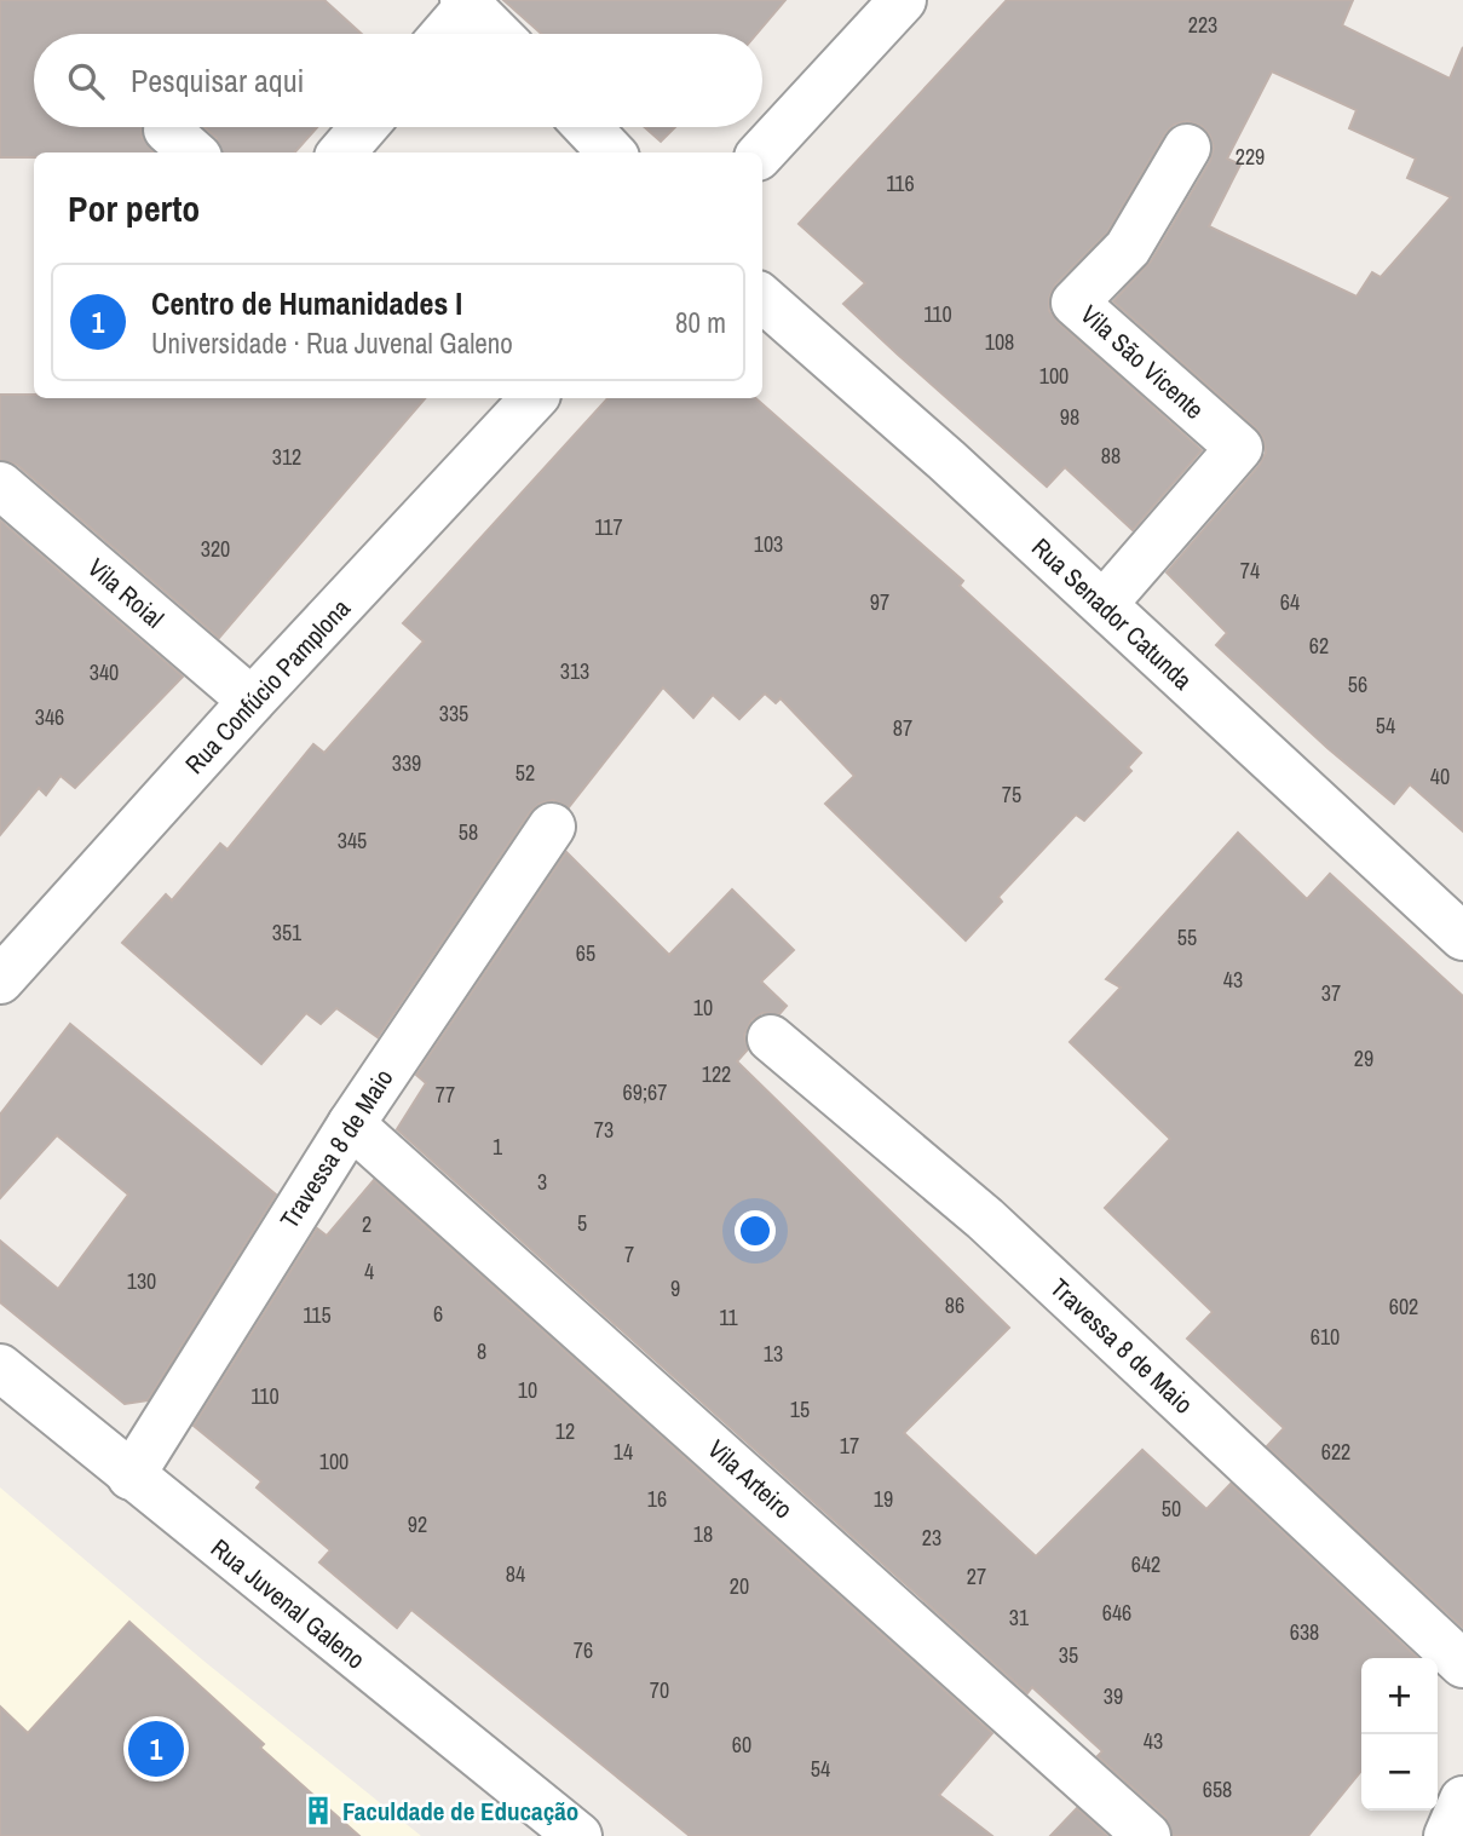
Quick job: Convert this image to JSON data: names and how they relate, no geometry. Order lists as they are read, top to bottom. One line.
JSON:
{"streets":{"street":["Vila São Vicente","Vila Roial","Rua Senador Catunda","Rua Confúcio Pamplona","Travessa 8 de Maio","Vila Arteiro","Rua Juvenal Galeno"]},"crossings":[["Vila São Vicente","Rua Senador Catunda"],["Vila Roial","Rua Confúcio Pamplona"],["Travessa 8 de Maio","Vila Arteiro"],["Travessa 8 de Maio","Rua Juvenal Galeno"]],"places":{"building":["Faculdade de Educação"]},"house_numbers":["223","229","116","110","108","100","98","88","312","117","103","320","74","97","64","62","313","340","56","335","346","54","87","339","52","40","75","58","345","351","55","65","43","37","10","29","122","69;67","77","73","1","3","5","2","7","4","130","9","86","602","6","115","11","610","8","13","10","110","15","12","17","14","622","100","16","19","50","92","18","23","642","84","27","20","646","31","638","76","35","70","39","43","60","54","658"],"page":{"search":"Pesquisar aqui","heading":"Por perto","list":[{"mark":"1","name":"Centro de Humanidades I","note":"Universidade · Rua Juvenal Galeno","value":"80 m"}],"map_buttons":["+","−"],"pins":"1"}}
